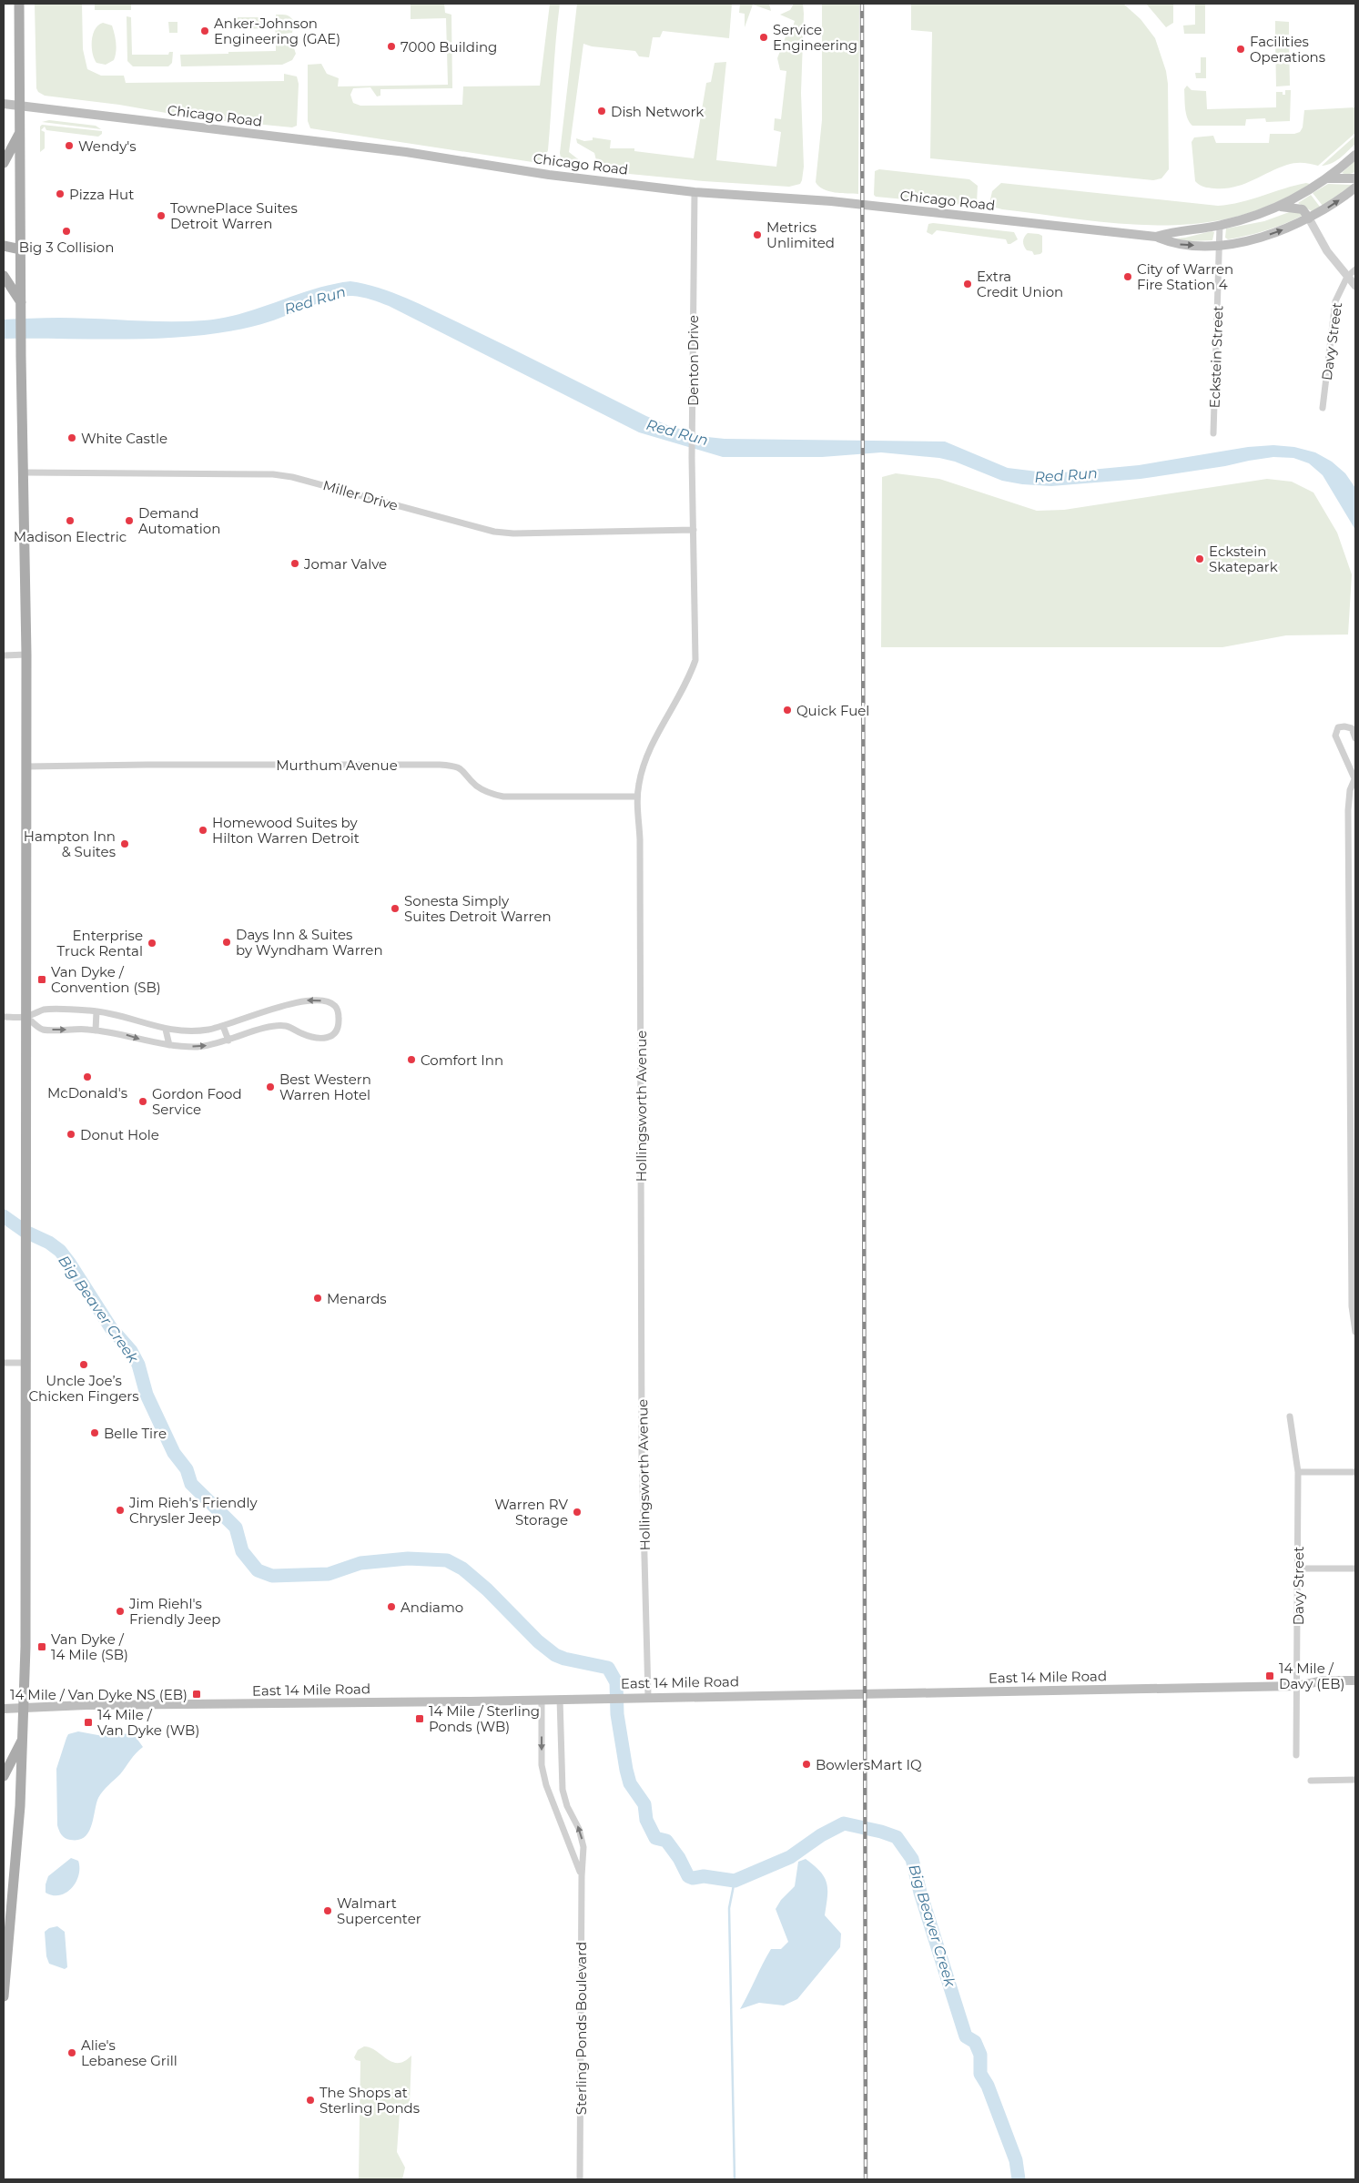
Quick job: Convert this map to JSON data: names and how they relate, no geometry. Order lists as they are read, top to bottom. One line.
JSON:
{"streets":{"main road":["Chicago Road","East 14 Mile Road"],"street":["Davy Street","Eckstein Street","Denton Drive","Miller Drive","Murthum Avenue","Hollingsworth Avenue","Sterling Ponds Boulevard"]},"crossings":[["Chicago Road","Eckstein Street"],["Chicago Road","Denton Drive"],["Davy Street","East 14 Mile Road"],["Denton Drive","Miller Drive"],["Denton Drive","Hollingsworth Avenue"],["Miller Drive","Hollingsworth Avenue"],["Murthum Avenue","Hollingsworth Avenue"],["Hollingsworth Avenue","East 14 Mile Road"],["East 14 Mile Road","Sterling Ponds Boulevard"]],"water":["Red Run","Big Beaver Creek"],"places":{"other":["Anker-Johnson Engineering (GAE)","Service Engineering","7000 Building","Facilities Operations","Dish Network","Wendy's","Pizza Hut","TownePlace Suites Detroit Warren","Big 3 Collision","Metrics Unlimited","City of Warren Fire Station 4","Extra Credit Union","White Castle","Madison Electric","Demand Automation","Eckstein Skatepark","Jomar Valve","Quick Fuel","Homewood Suites by Hilton Warren Detroit","Hampton Inn & Suites","Sonesta Simply Suites Detroit Warren","Days Inn & Suites by Wyndham Warren","Enterprise Truck Rental","Comfort Inn","McDonald's","Best Western Warren Hotel","Gordon Food Service","Donut Hole","Menards","Uncle Joe’s Chicken Fingers","Belle Tire","Jim Rieh's Friendly Chrysler Jeep","Warren RV Storage","Andiamo","Jim Riehl's Friendly Jeep","BowlersMart IQ","Walmart Supercenter","Alie's Lebanese Grill","The Shops at Sterling Ponds"],"transit":["Van Dyke / Convention (SB)","Van Dyke / 14 Mile (SB)","14 Mile / Davy (EB)","14 Mile / Van Dyke NS (EB)","14 Mile / Sterling Ponds (WB)","14 Mile / Van Dyke (WB)"]}}
